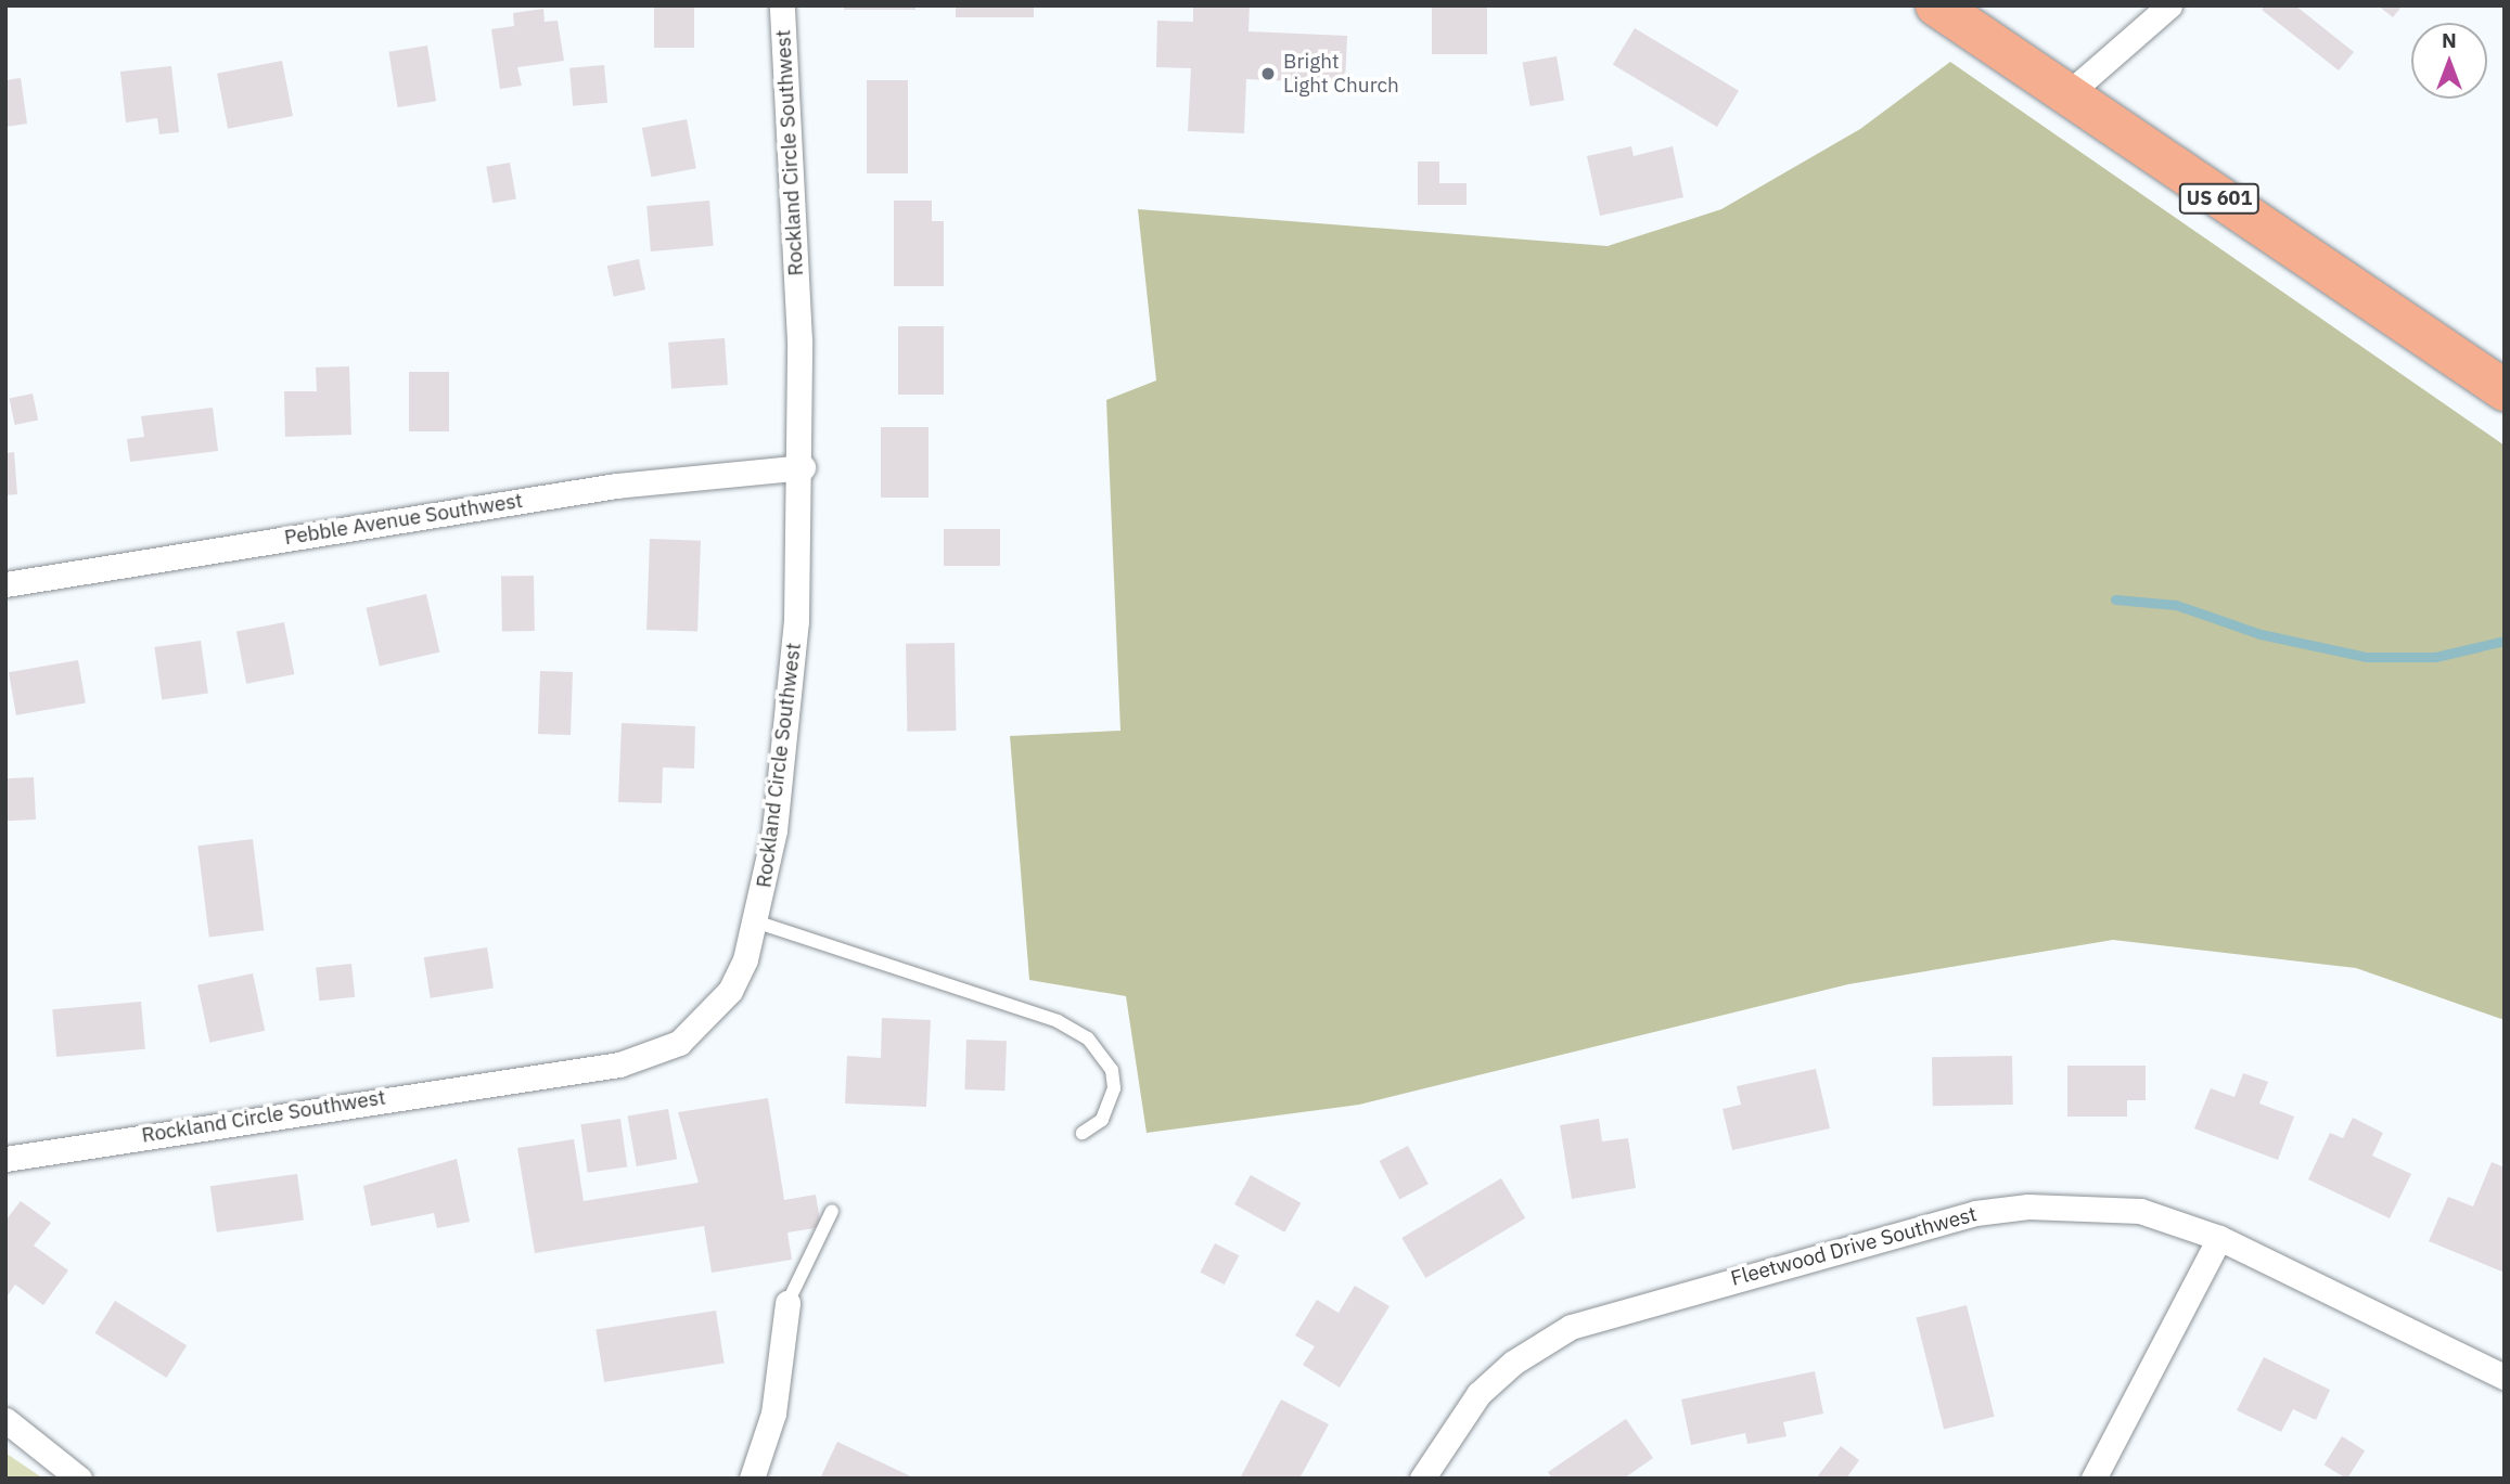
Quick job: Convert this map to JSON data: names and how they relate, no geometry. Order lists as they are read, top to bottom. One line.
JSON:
{"streets":{"highway":["US 601"],"street":["Rockland Circle Southwest","Pebble Avenue Southwest","Fleetwood Drive Southwest"]},"crossings":[["Rockland Circle Southwest","Pebble Avenue Southwest"]],"places":["Bright Light Church"],"north":"top"}
